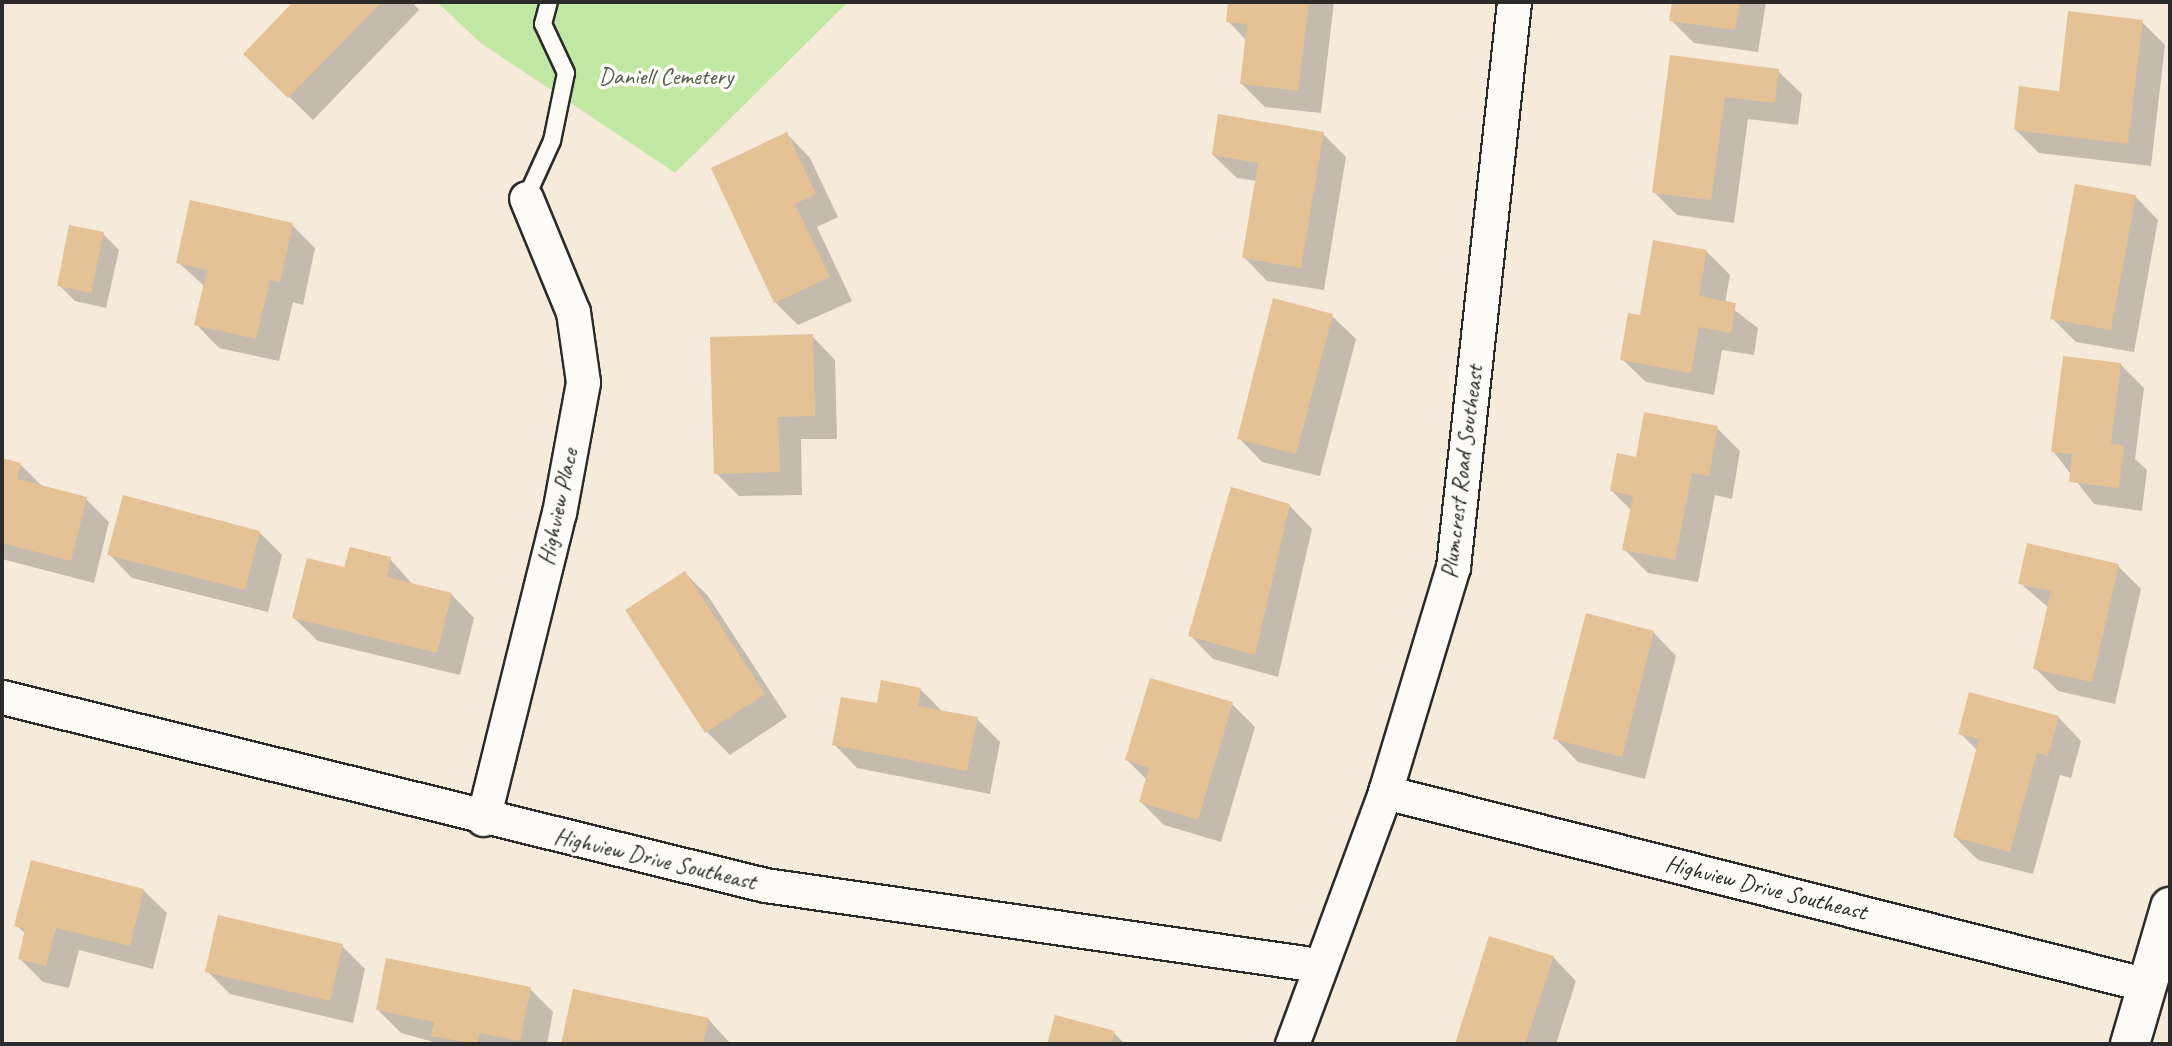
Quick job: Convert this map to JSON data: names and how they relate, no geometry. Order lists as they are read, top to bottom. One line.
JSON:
{"streets":{"street":["Plumcrest Road Southeast","Highview Place","Highview Drive Southeast"]},"crossings":[["Plumcrest Road Southeast","Highview Drive Southeast"],["Highview Place","Highview Drive Southeast"]],"parks":["Daniell Cemetery"]}
